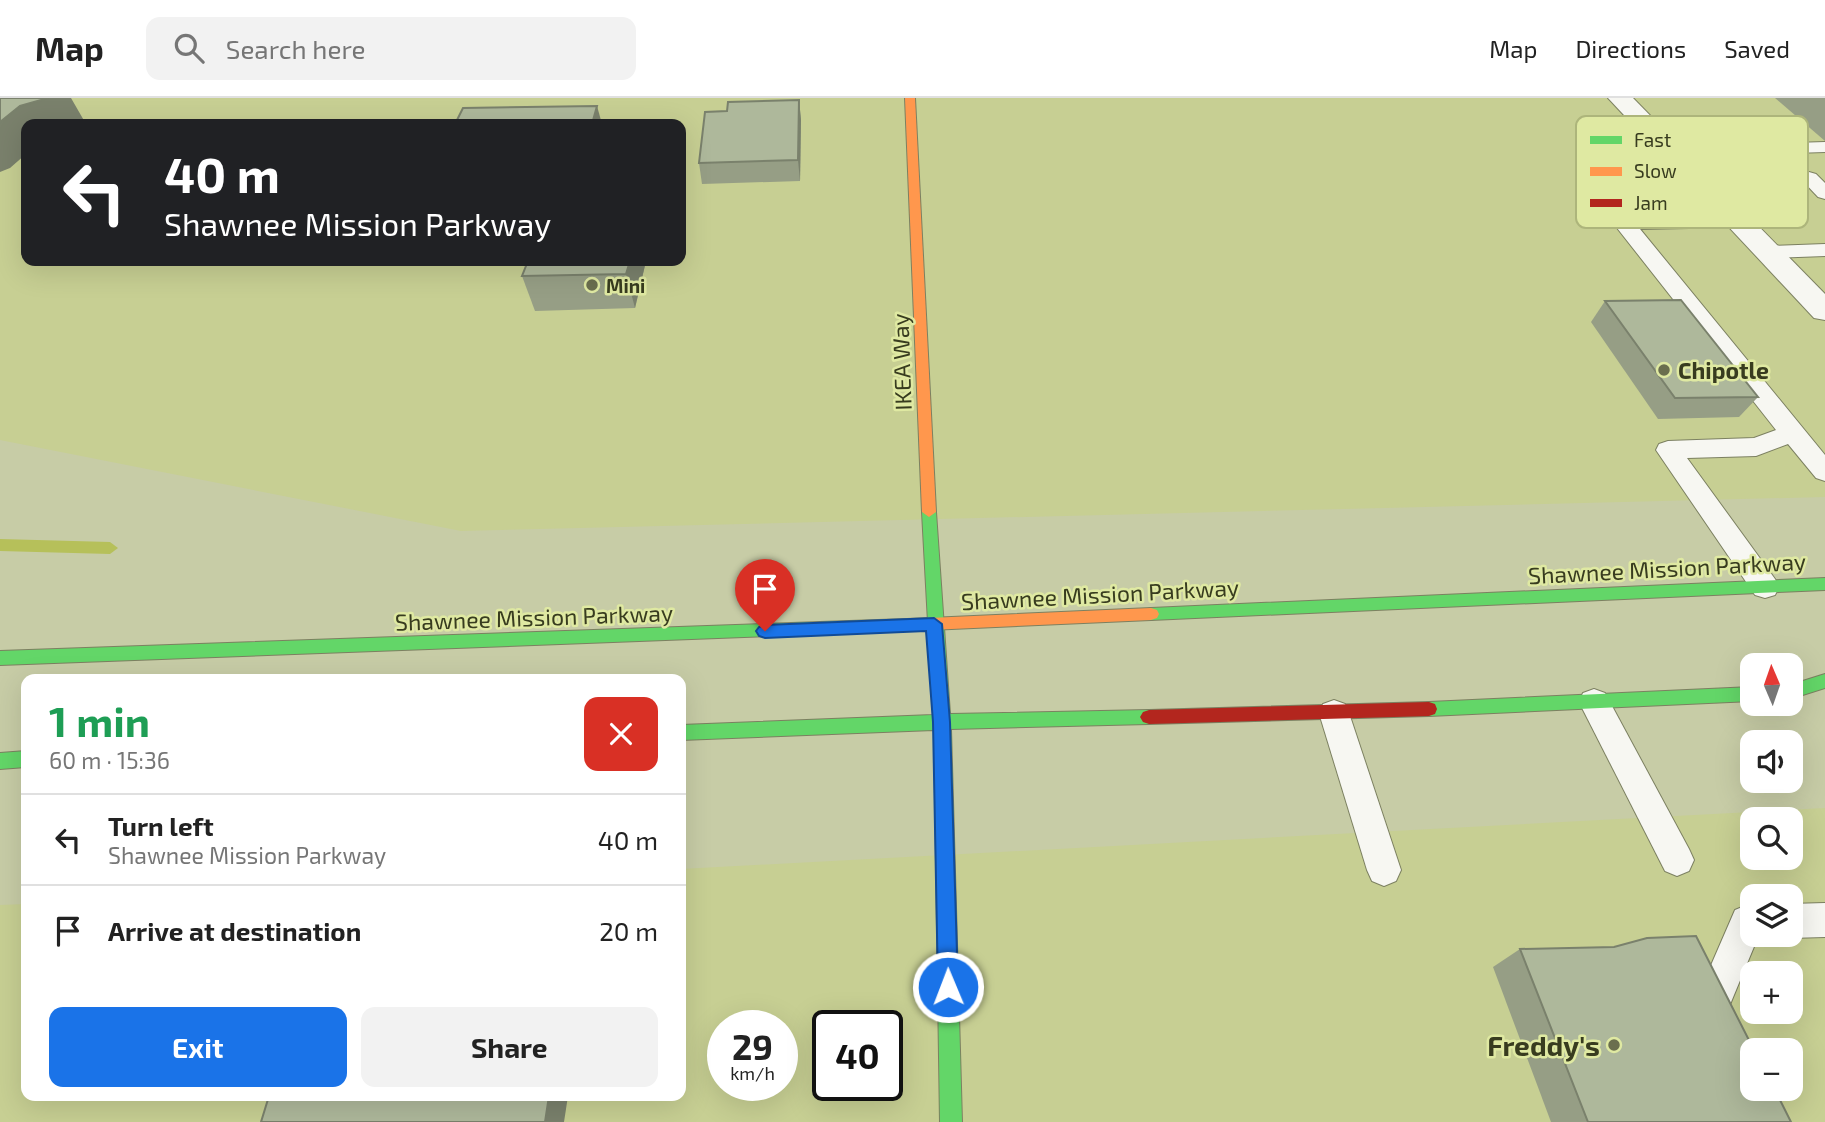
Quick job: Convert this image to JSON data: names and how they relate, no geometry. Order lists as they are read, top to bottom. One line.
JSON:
{"streets":{"main road":["IKEA Way","Shawnee Mission Parkway"]},"crossings":[["IKEA Way","Shawnee Mission Parkway"]],"places":["Mini","Chipotle","Freddy's"],"legend":["Fast","Slow","Jam"],"north":"top","page":{"header":"Map","search":"Search here","nav":["Map","Directions","Saved"],"turn":["40 m","Shawnee Mission Parkway"],"map_buttons":["+","−"],"heading":["1 min","60 m · 15:36"],"list":[{"name":"Turn left","note":"Shawnee Mission Parkway","value":"40 m"},{"name":"Arrive at destination","value":"20 m"}],"buttons":["Exit","Share"],"speed":"29 km/h","limit":"40"}}
